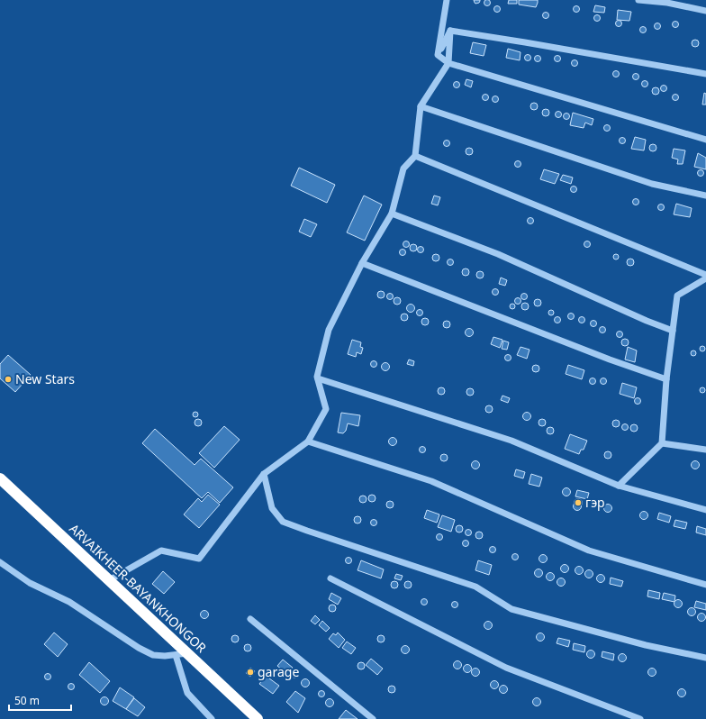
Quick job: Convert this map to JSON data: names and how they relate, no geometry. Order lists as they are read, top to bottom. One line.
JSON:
{"streets":{"highway":["ARVAIKHEER-BAYANKHONGOR"]},"places":["New Stars","гэр","garage"],"scale_bar":"50 m"}
